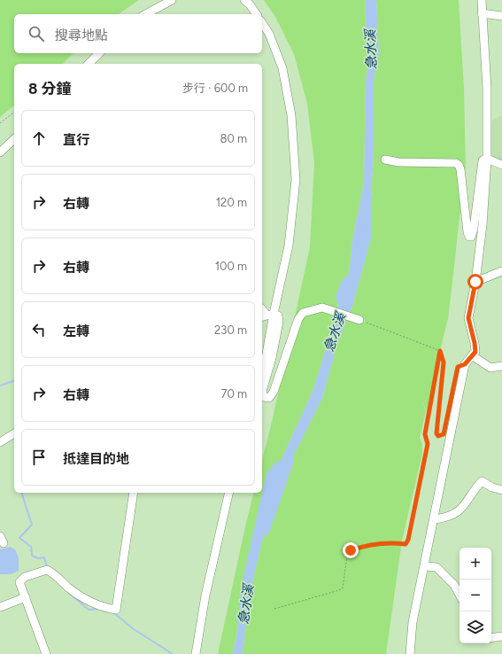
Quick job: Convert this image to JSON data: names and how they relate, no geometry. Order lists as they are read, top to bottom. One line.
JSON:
{"water":["急水溪"],"page":{"search":"搜尋地點","heading":["8 分鐘","步行 · 600 m"],"list":[["直行","80 m"],["右轉","120 m"],["右轉","100 m"],["左轉","230 m"],["右轉","70 m"],"抵達目的地"],"map_buttons":["+","−"]}}
